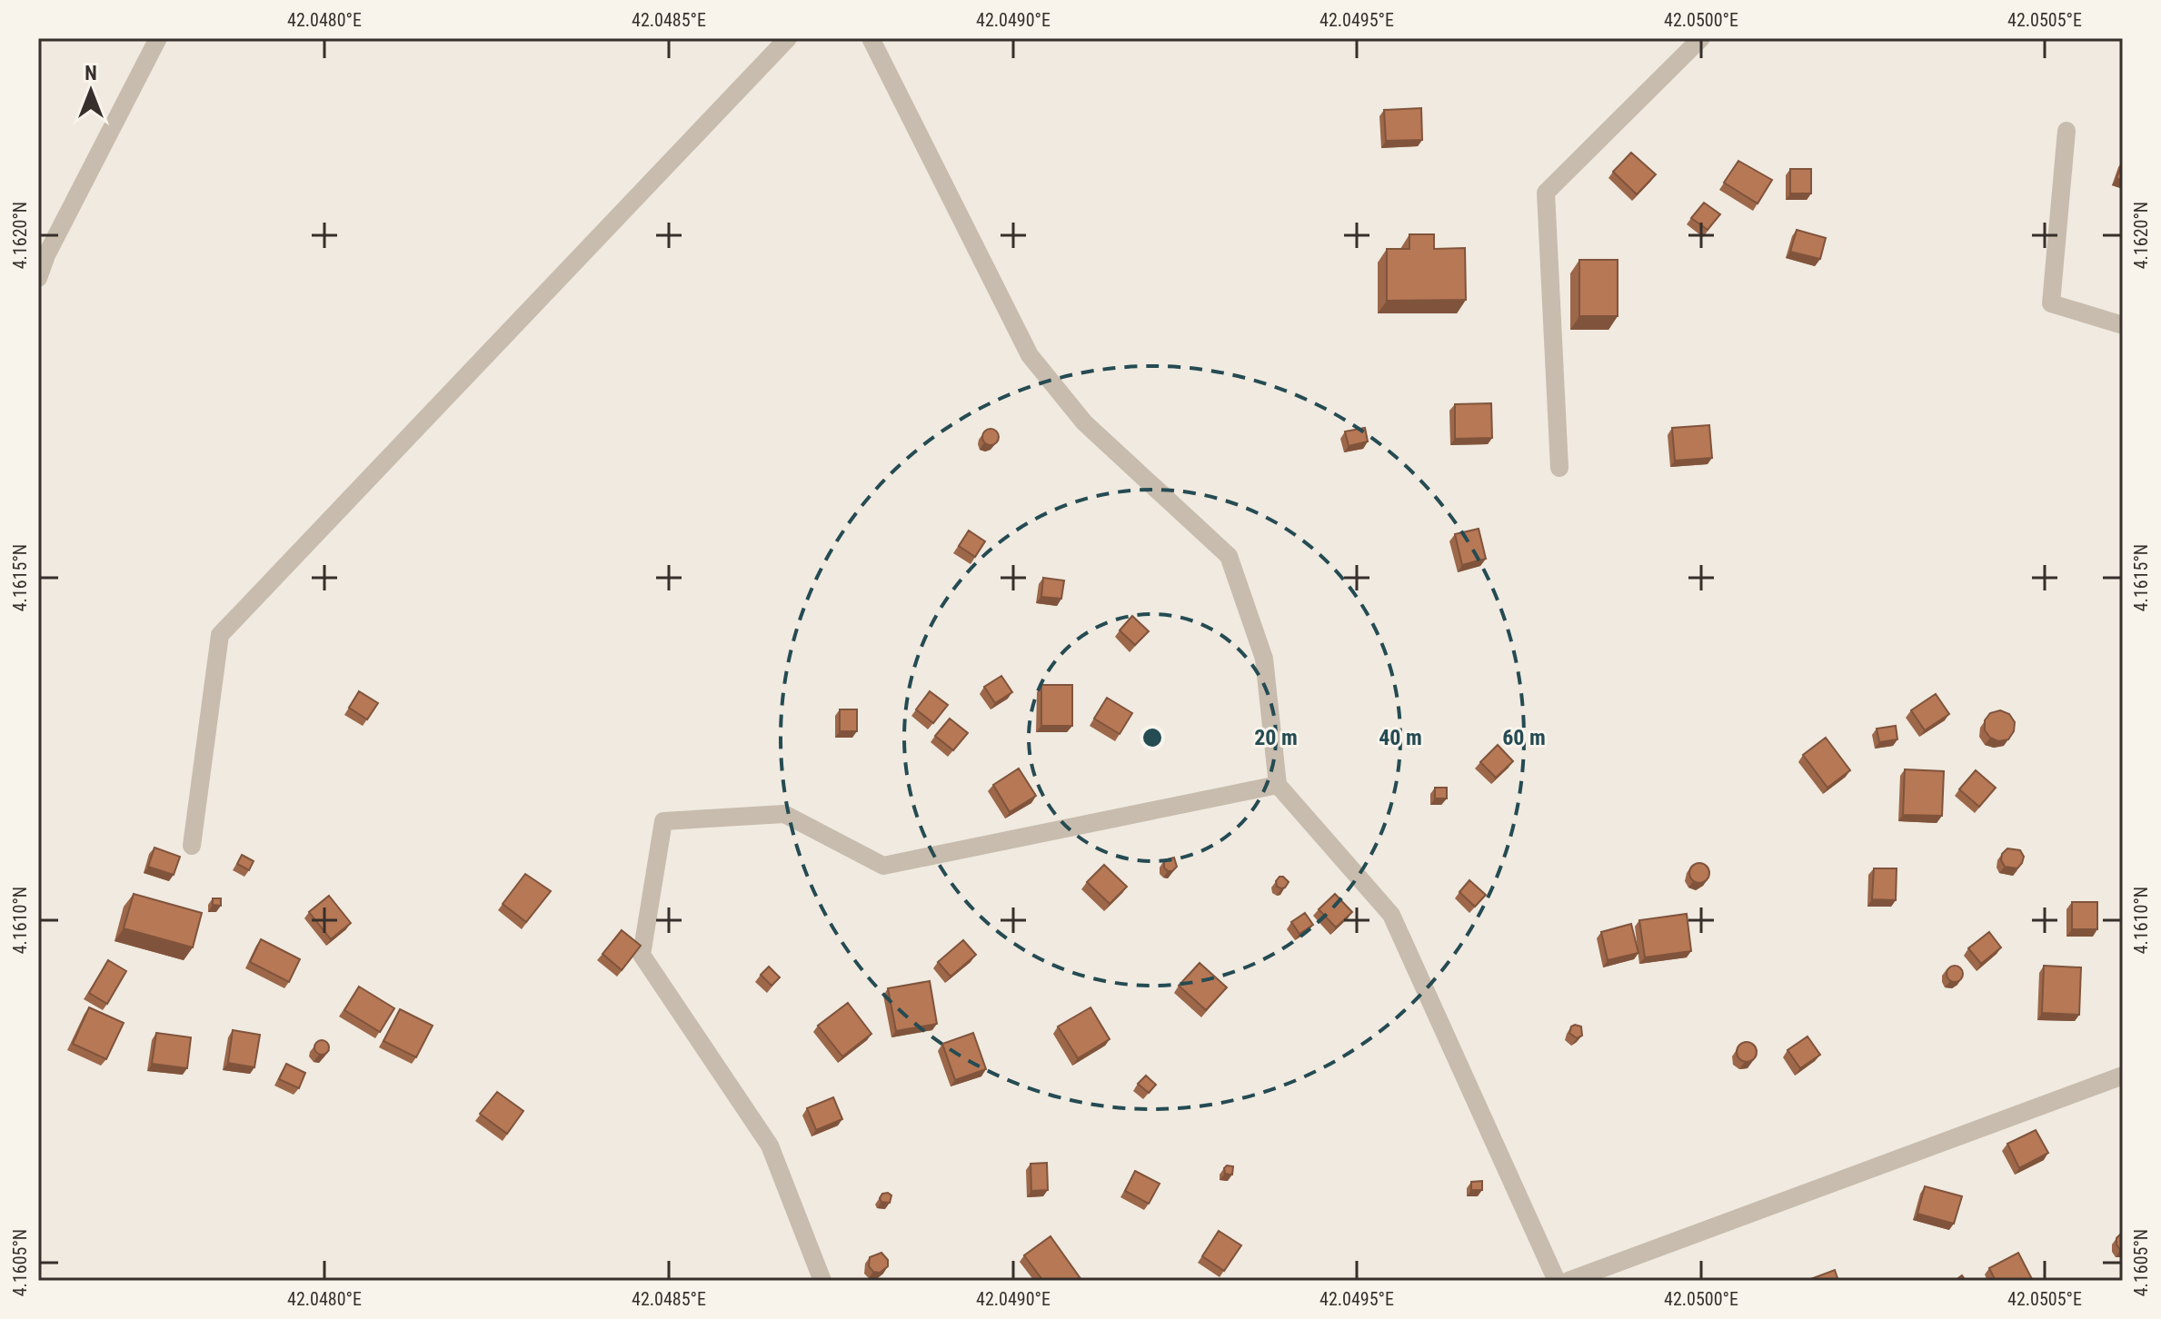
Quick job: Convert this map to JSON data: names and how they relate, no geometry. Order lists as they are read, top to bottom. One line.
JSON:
{"north":"top","coordinates":["42.0480°E","42.0485°E","42.0490°E","42.0495°E","42.0500°E","42.0505°E","4.1620°N","4.1615°N","4.1610°N","4.1605°N"],"rings":["20 m","40 m","60 m"]}
